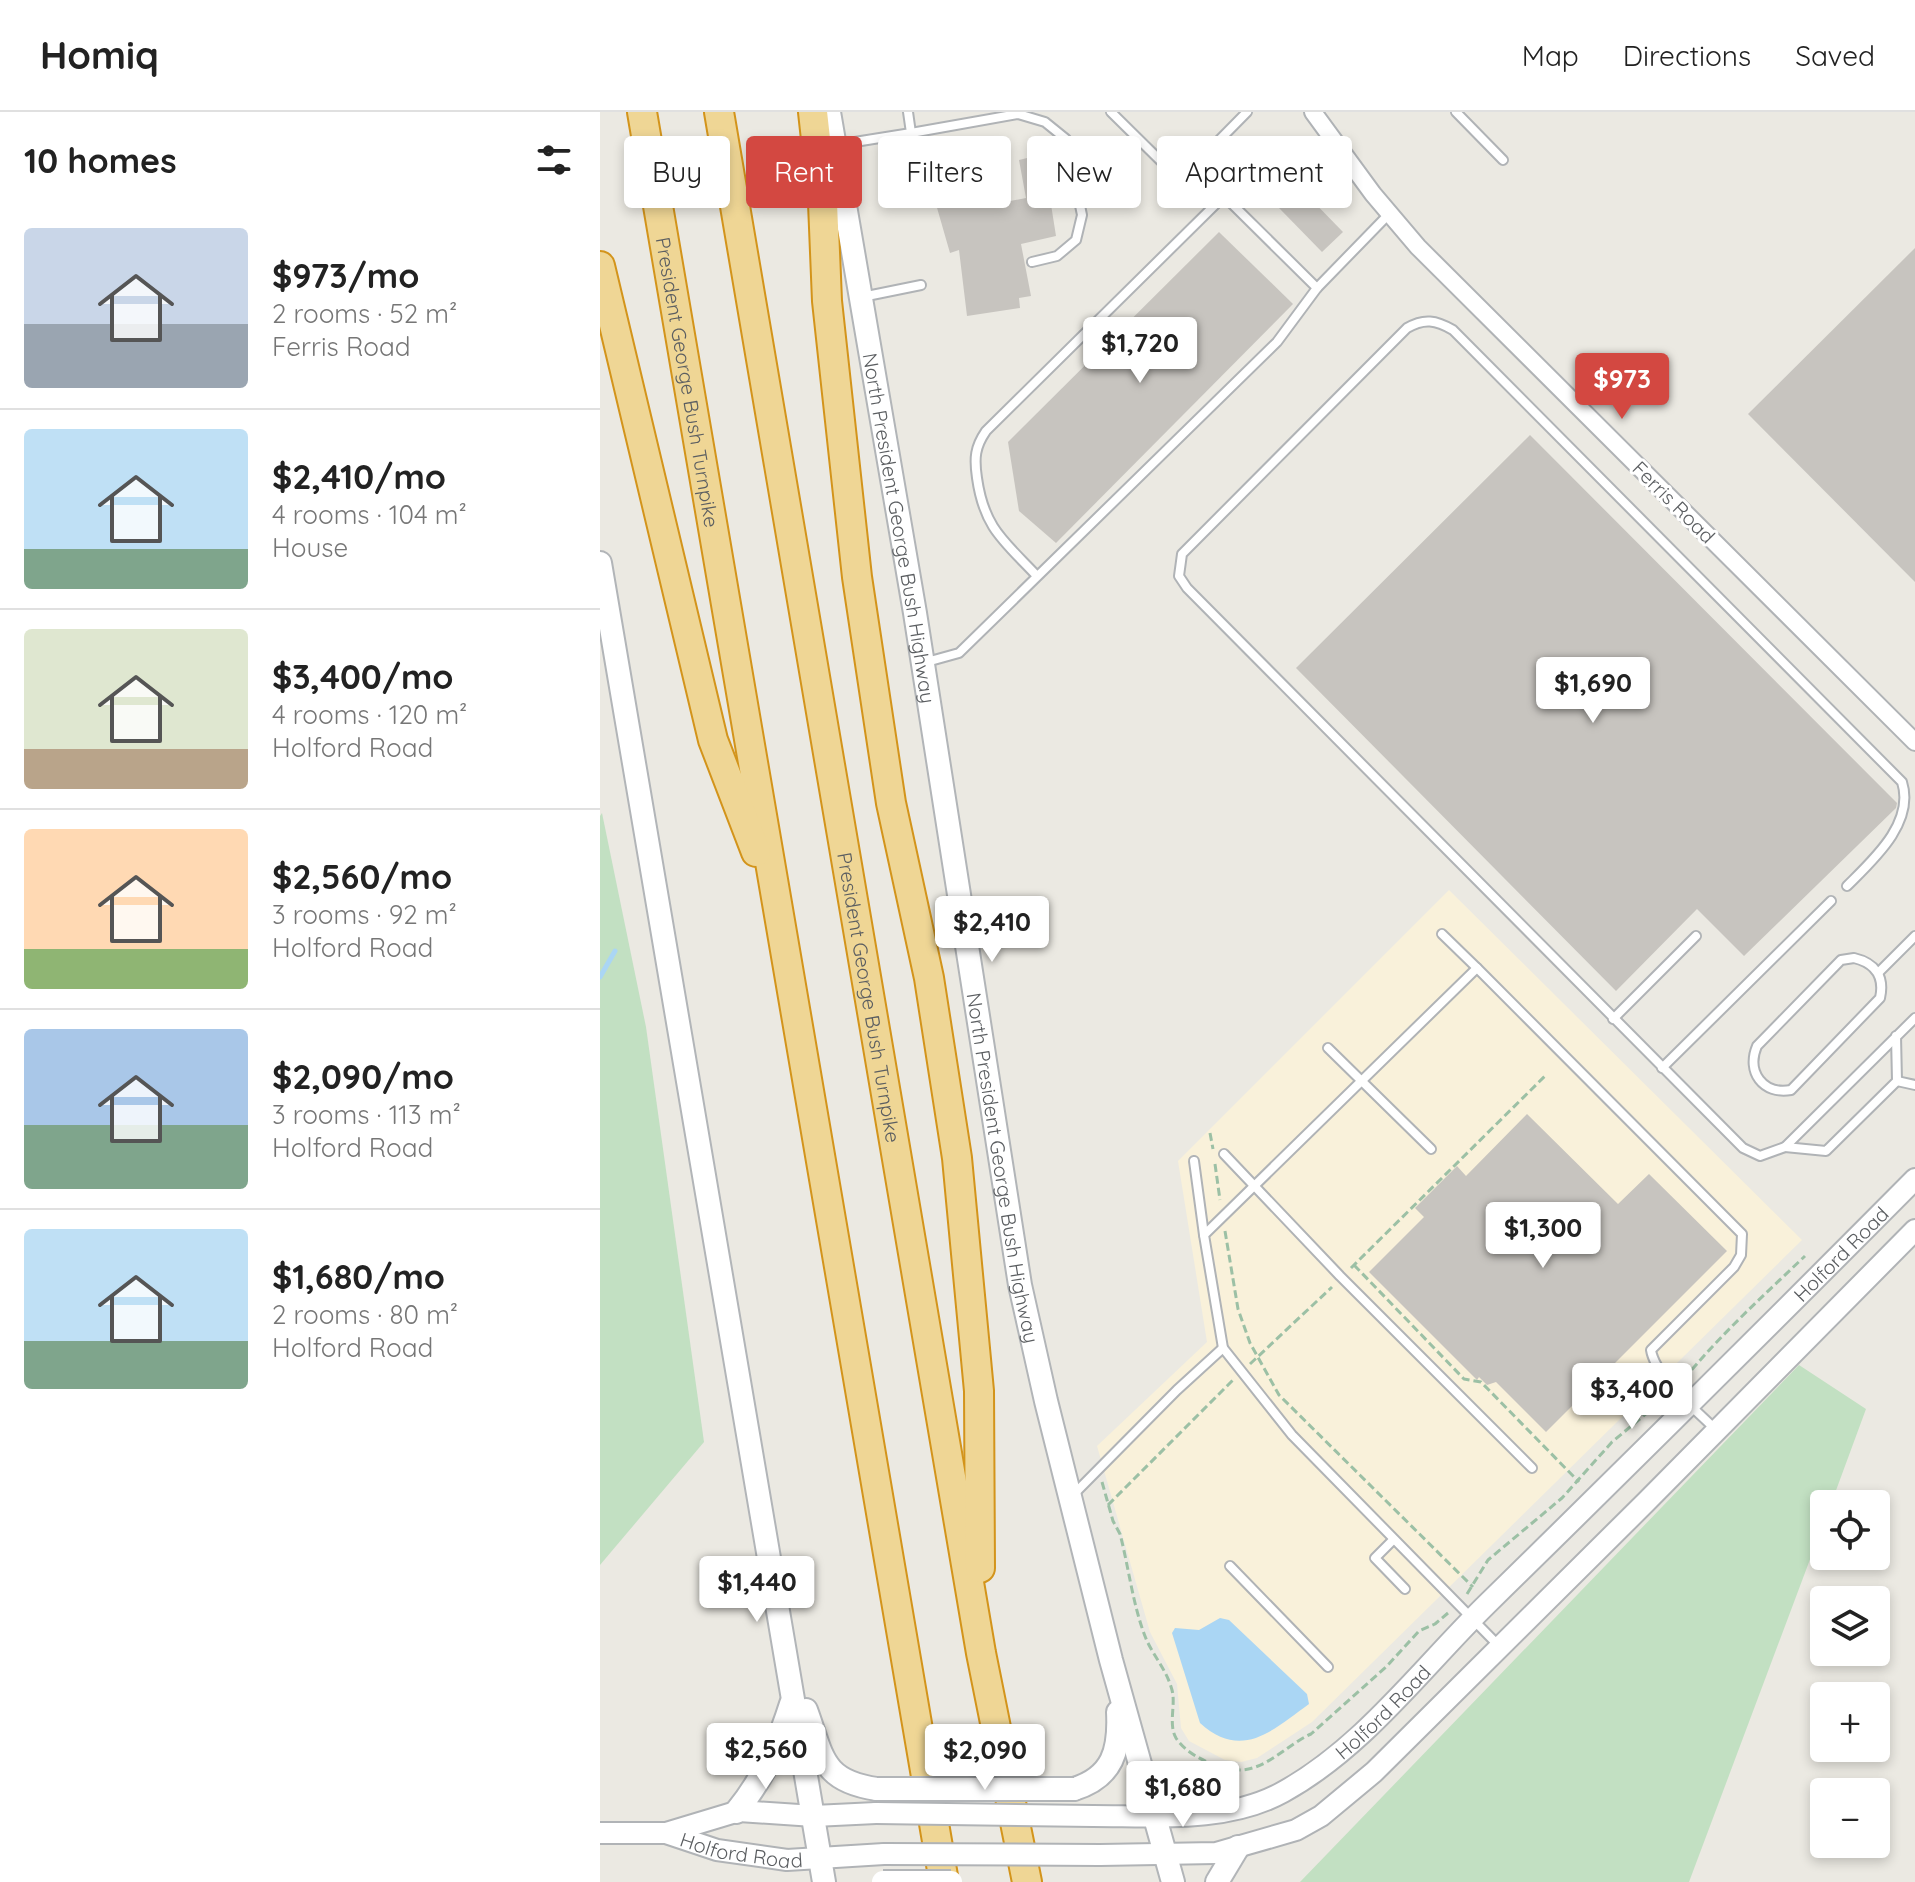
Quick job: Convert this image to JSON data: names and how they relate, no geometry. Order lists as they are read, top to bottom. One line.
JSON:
{"streets":{"highway":["President George Bush Turnpike"],"main road":["North President George Bush Highway"],"street":["Ferris Road","Holford Road"]},"crossings":[["North President George Bush Highway","Holford Road"]],"page":{"header":"Homiq","nav":["Map","Directions","Saved"],"heading":"10 homes","chip":["Buy","Rent","Filters","New","Apartment"],"list":[{"name":"$973/mo","note":"2 rooms · 52 m² · Ferris Road"},{"name":"$2,410/mo","note":"4 rooms · 104 m² · House"},{"name":"$3,400/mo","note":"4 rooms · 120 m² · Holford Road"},{"name":"$2,560/mo","note":"3 rooms · 92 m² · Holford Road"},{"name":"$2,090/mo","note":"3 rooms · 113 m² · Holford Road"},{"name":"$1,680/mo","note":"2 rooms · 80 m² · Holford Road"}],"price":["$1,720","$973","$1,690","$2,410","$1,300","$3,400","$1,440","$2,560","$2,090","$1,680"],"map_buttons":["+","−"]}}
